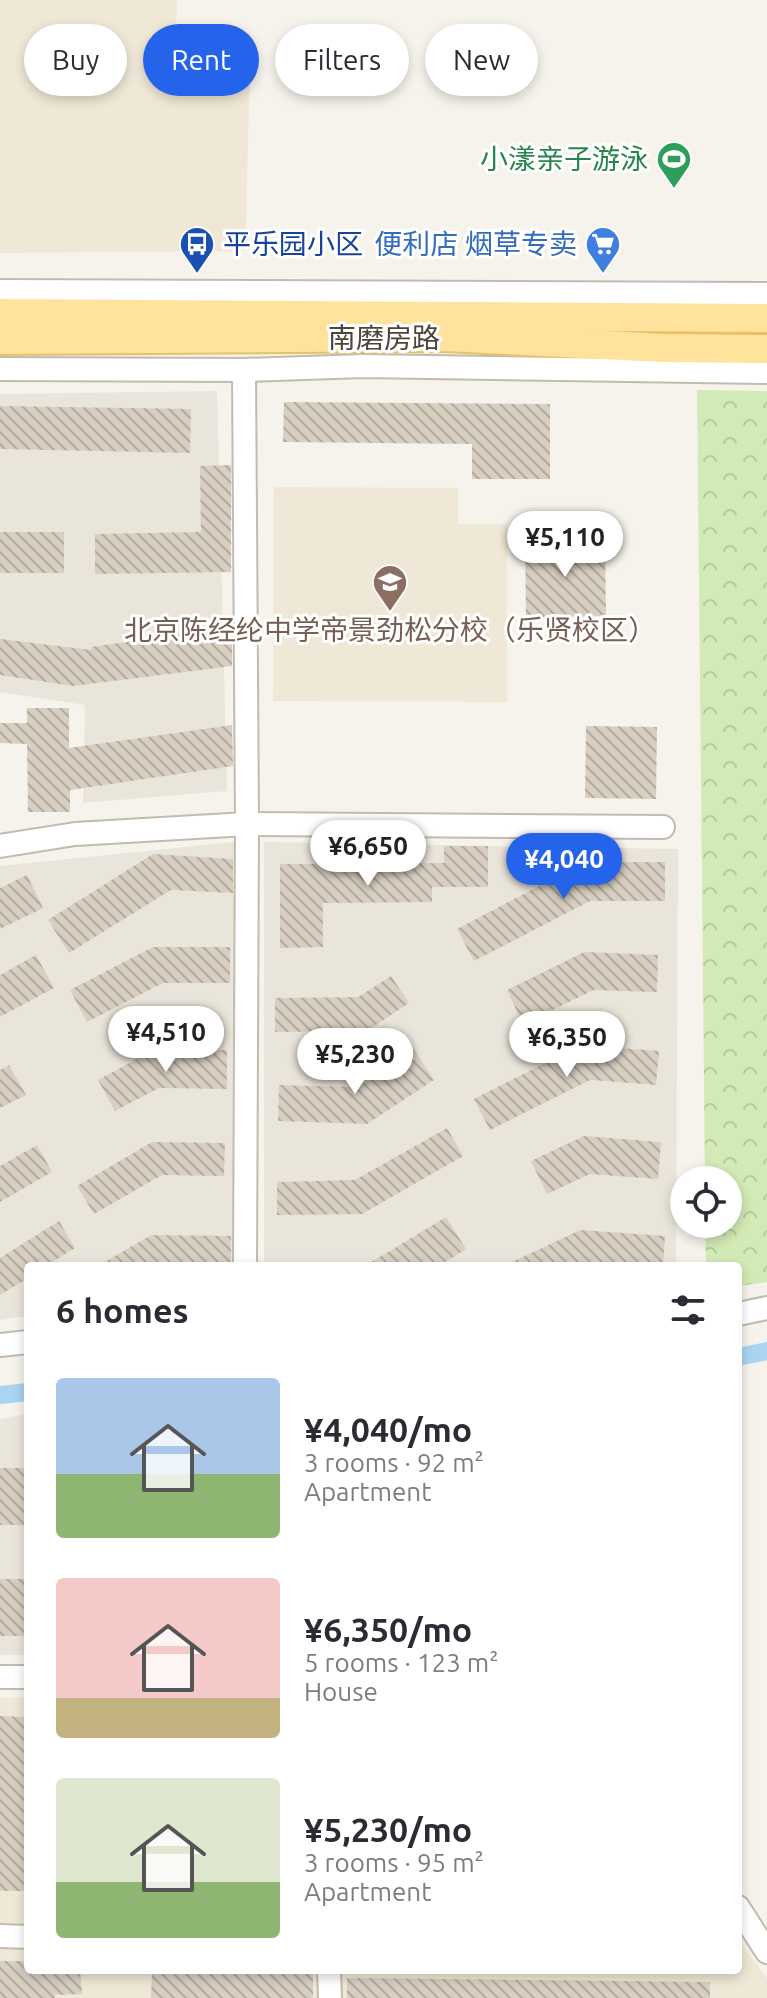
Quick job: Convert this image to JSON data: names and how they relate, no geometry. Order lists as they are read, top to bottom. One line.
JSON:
{"streets":{"main road":["南磨房路"]},"places":{"sports":["小漾亲子游泳"],"bus stop":["平乐园小区"],"supermarket":["便利店 烟草专卖"],"school or university":["北京陈经纶中学帝景劲松分校（乐贤校区）"]},"page":{"chip":["Buy","Rent","Filters","New"],"price":["¥5,110","¥6,650","¥4,040","¥4,510","¥6,350","¥5,230"],"heading":"6 homes","list":[{"name":"¥4,040/mo","note":"3 rooms · 92 m² · Apartment"},{"name":"¥6,350/mo","note":"5 rooms · 123 m² · House"},{"name":"¥5,230/mo","note":"3 rooms · 95 m² · Apartment"}]}}
